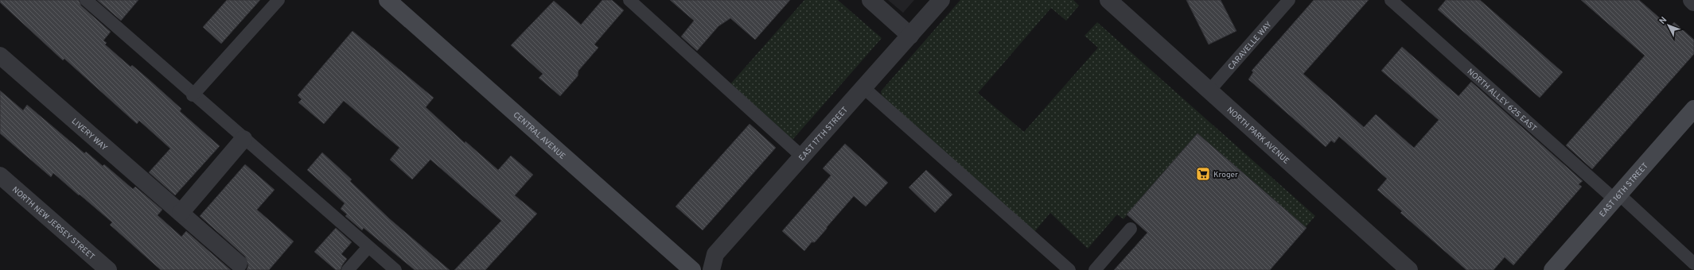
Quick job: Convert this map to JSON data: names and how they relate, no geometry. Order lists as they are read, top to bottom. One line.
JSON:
{"streets":{"main road":["CENTRAL AVENUE","EAST 16TH STREET"],"street":["EAST 17TH STREET","LIVERY WAY","NORTH PARK AVENUE","NORTH NEW JERSEY STREET"],"lane":["CARAVELLE WAY","NORTH ALLEY 625 EAST"]},"crossings":[["CARAVELLE WAY","NORTH PARK AVENUE"],["NORTH ALLEY 625 EAST","EAST 16TH STREET"]],"places":{"supermarket":["Kroger"]},"north":"top left"}
